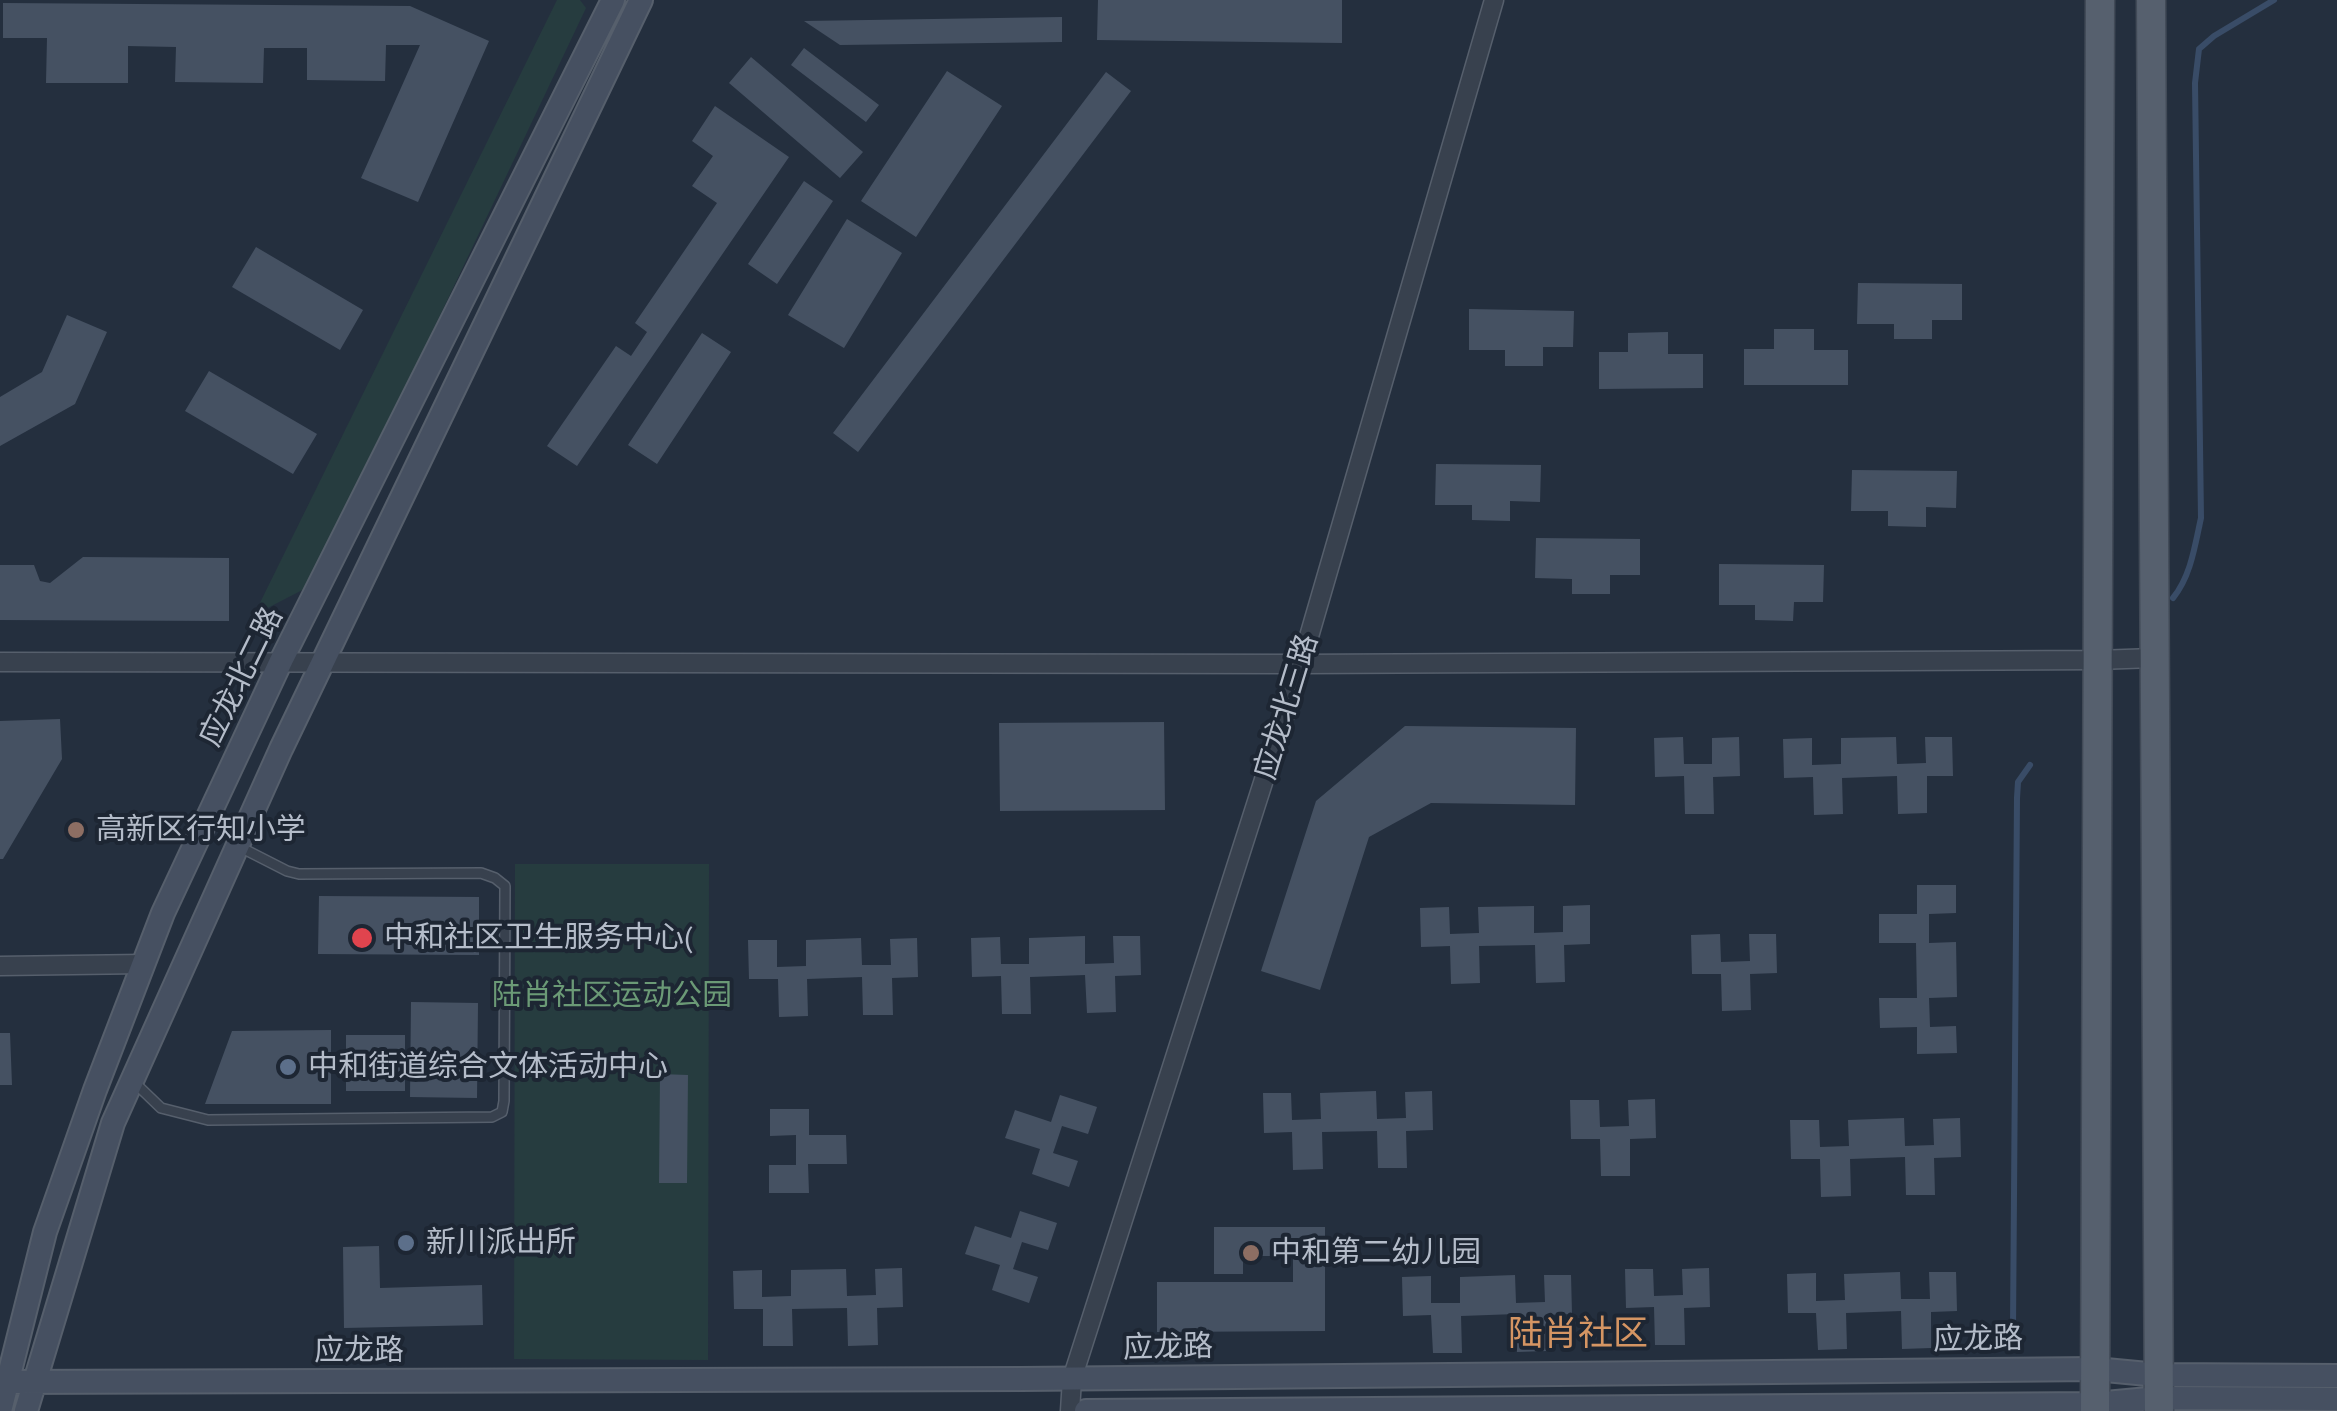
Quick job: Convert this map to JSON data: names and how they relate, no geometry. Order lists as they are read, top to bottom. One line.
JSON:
{"streets":{"street":["应龙北二路","应龙北三路","应龙路"]},"crossings":[["应龙北二路","应龙路"],["应龙北三路","应龙路"]],"districts":["陆肖社区"],"parks":["陆肖社区运动公园"],"places":["高新区行知小学","中和社区卫生服务中心(","中和街道综合文体活动中心","新川派出所","中和第二幼儿园"]}
